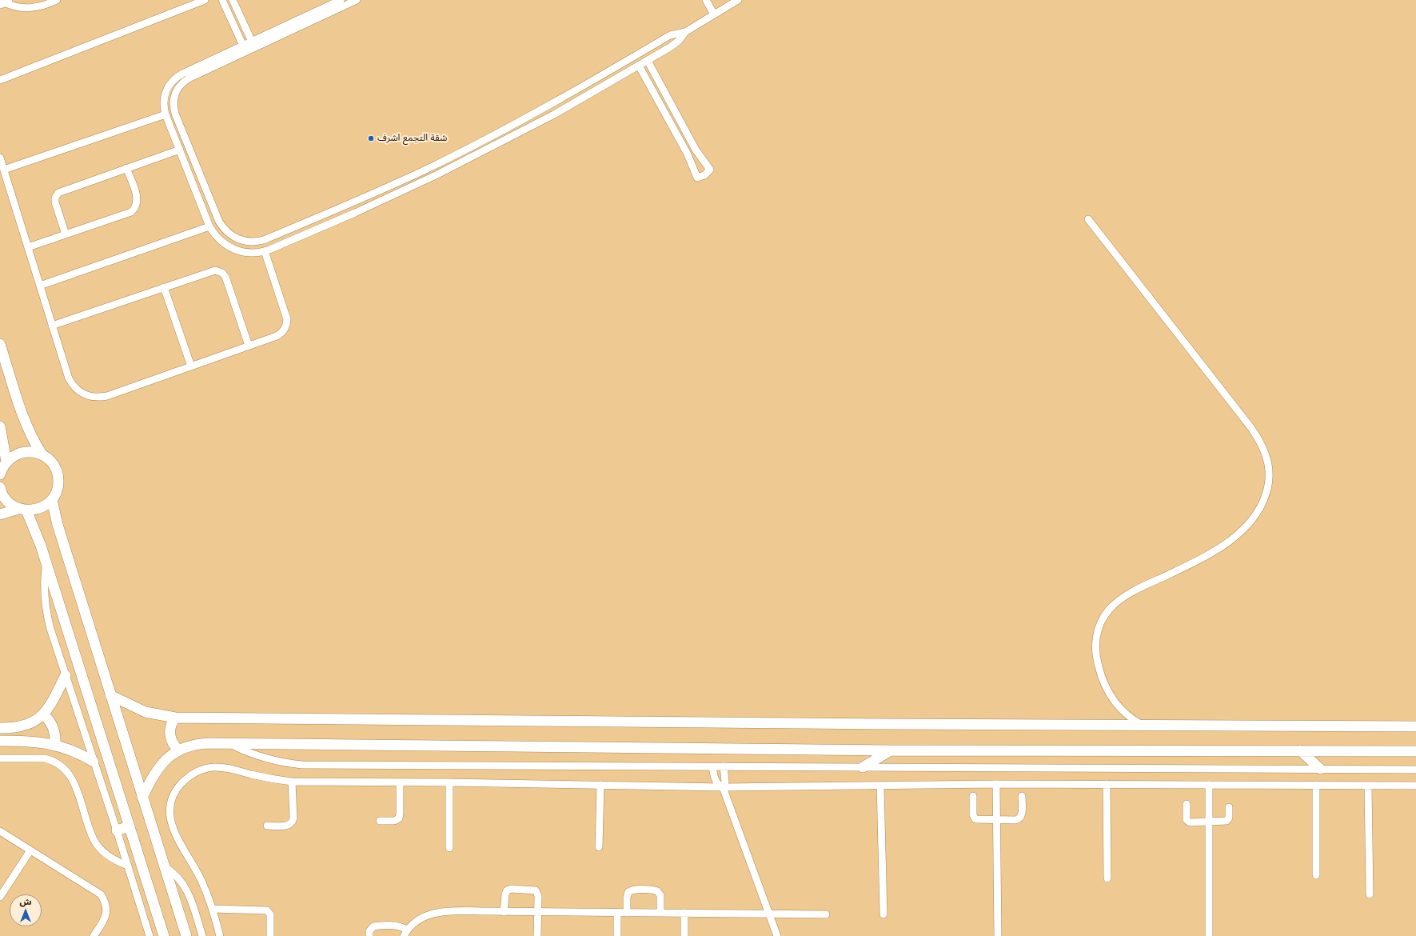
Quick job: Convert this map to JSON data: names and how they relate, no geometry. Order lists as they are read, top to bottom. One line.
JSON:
{"places":["شقة التجمع اشرف"],"north":"top"}
